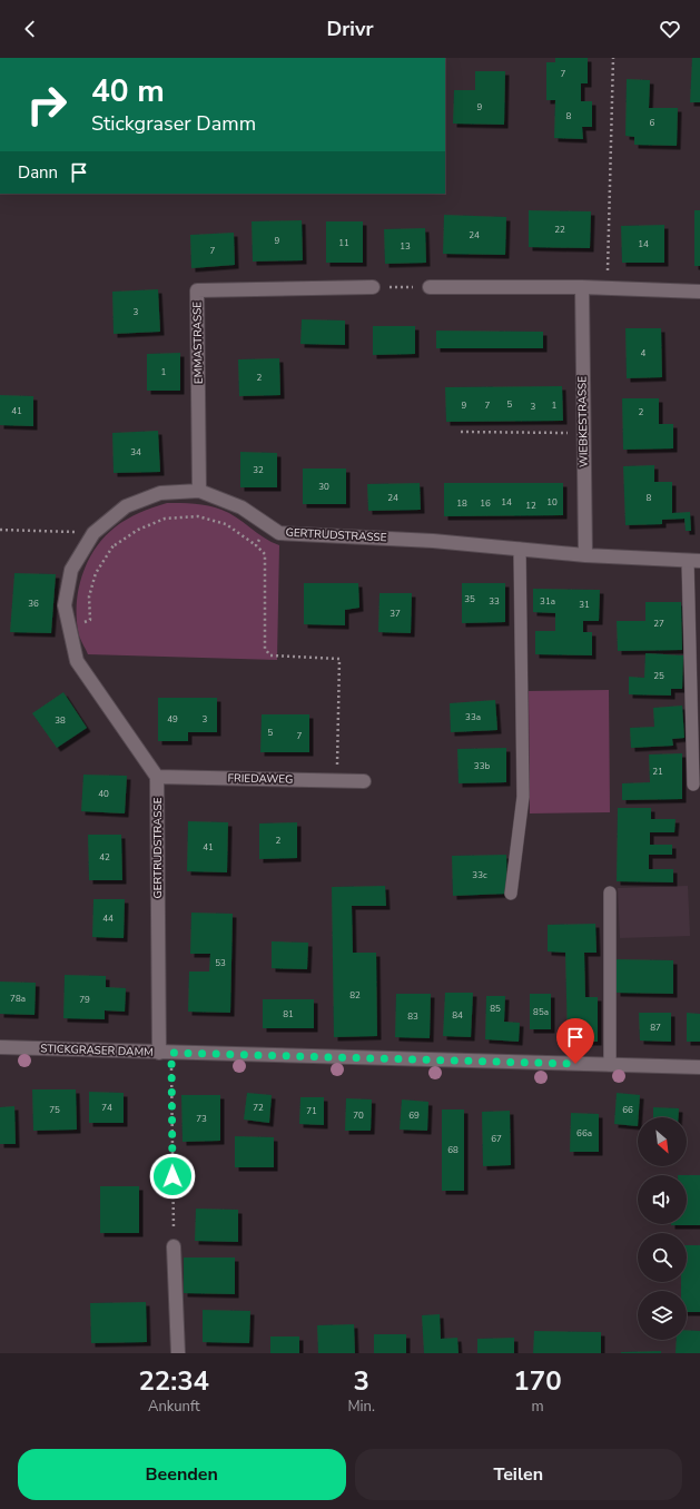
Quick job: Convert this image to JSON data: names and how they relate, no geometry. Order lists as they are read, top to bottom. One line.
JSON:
{"streets":{"street":["EMMASTRASSE","WIEBKESTRASSE","GERTRUDSTRASSE","FRIEDAWEG","STICKGRASER DAMM"]},"crossings":[["EMMASTRASSE","GERTRUDSTRASSE"],["WIEBKESTRASSE","GERTRUDSTRASSE"],["GERTRUDSTRASSE","FRIEDAWEG"],["GERTRUDSTRASSE","STICKGRASER DAMM"]],"house_numbers":["7","9","8","6","22","24","9","11","14","13","7","3","4","1","2","5","9","7","1","3","41","2","34","32","30","24","8","14","10","18","16","12","35","33","31a","36","31","37","27","25","33a","49","3","38","5","7","33b","21","40","2","41","42","33c","44","53","82","78a","79","85","85a","81","84","83","87","74","72","75","66","71","70","69","73","66a","67","68"],"north":"bottom right","page":{"header":"Drivr","turn":["40 m","Stickgraser Damm"],"then":"Dann","eta":["22:34","Ankunft","3","Min.","170","m"],"buttons":["Beenden","Teilen"]}}
